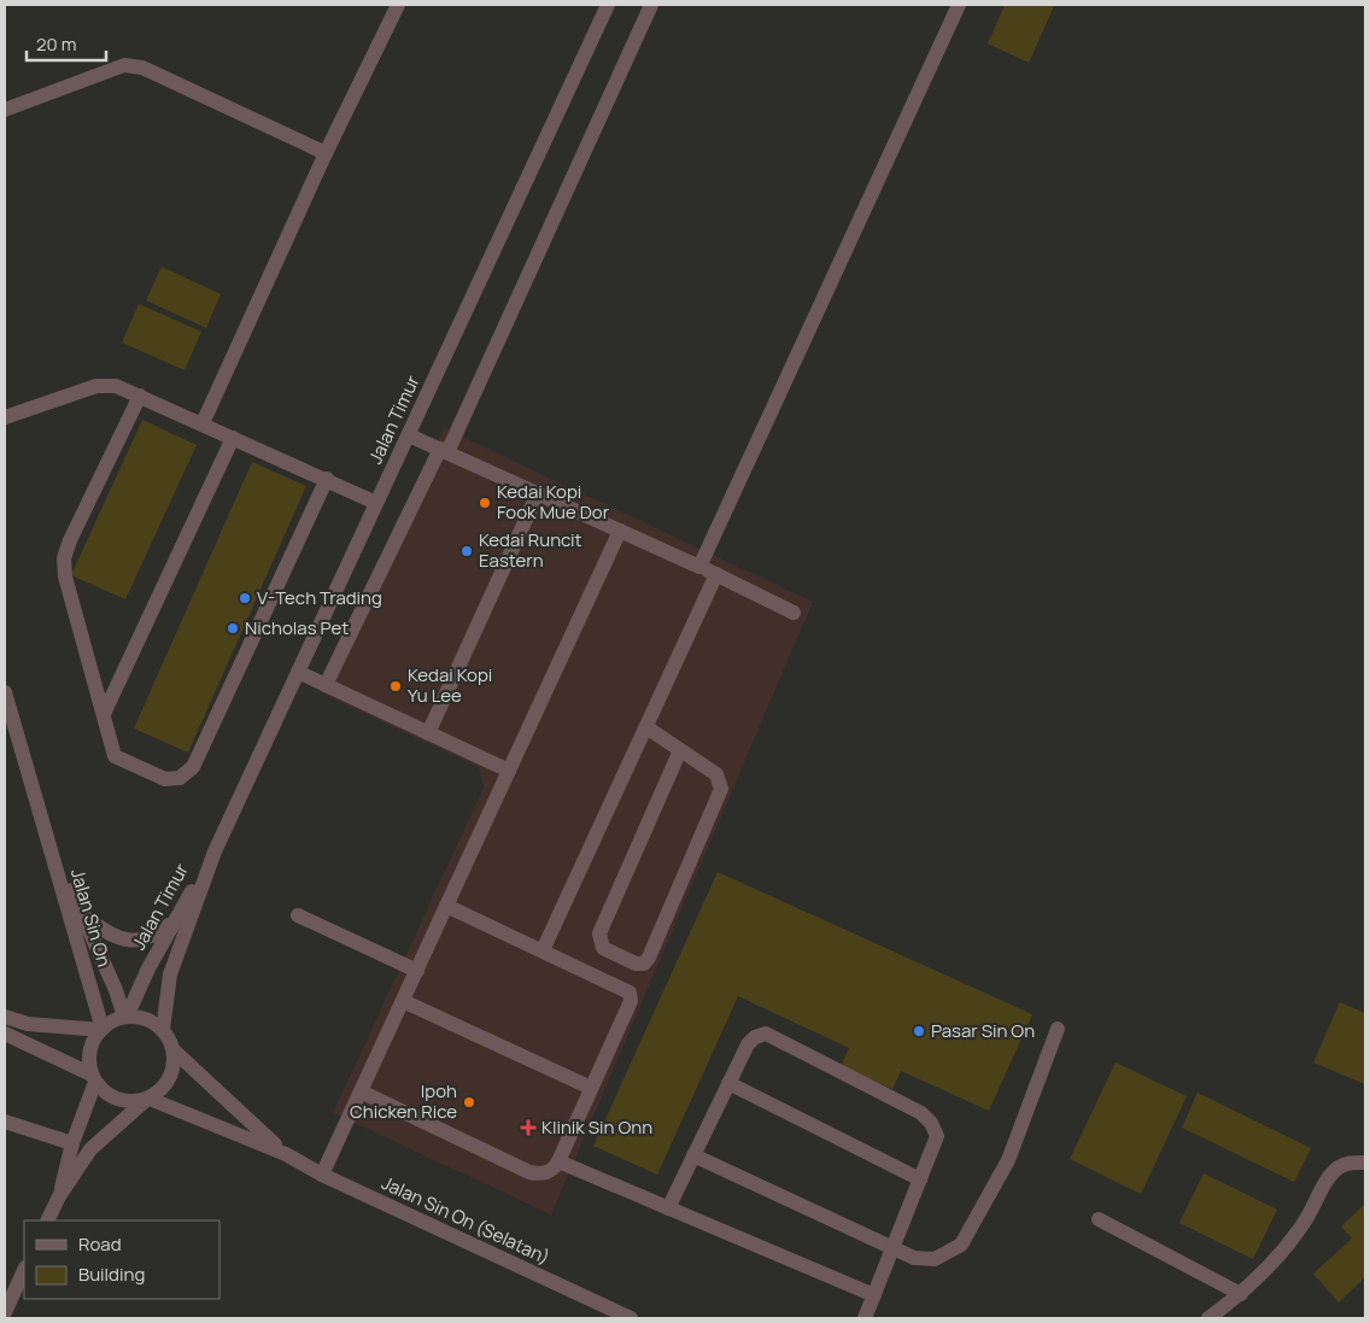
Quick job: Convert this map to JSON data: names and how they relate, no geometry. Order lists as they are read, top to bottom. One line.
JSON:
{"streets":{"street":["Jalan Timur","Jalan Sin On","Jalan Sin On (Selatan)"]},"crossings":[["Jalan Timur","Jalan Sin On"],["Jalan Timur","Jalan Sin On (Selatan)"],["Jalan Sin On","Jalan Sin On (Selatan)"]],"places":{"other":["Kedai Kopi Fook Mue Dor","Kedai Runcit Eastern","V-Tech Trading","Nicholas Pet","Kedai Kopi Yu Lee","Pasar Sin On","Ipoh Chicken Rice"],"health":["Klinik Sin Onn"]},"legend":["Road","Building"],"scale_bar":"20 m"}
